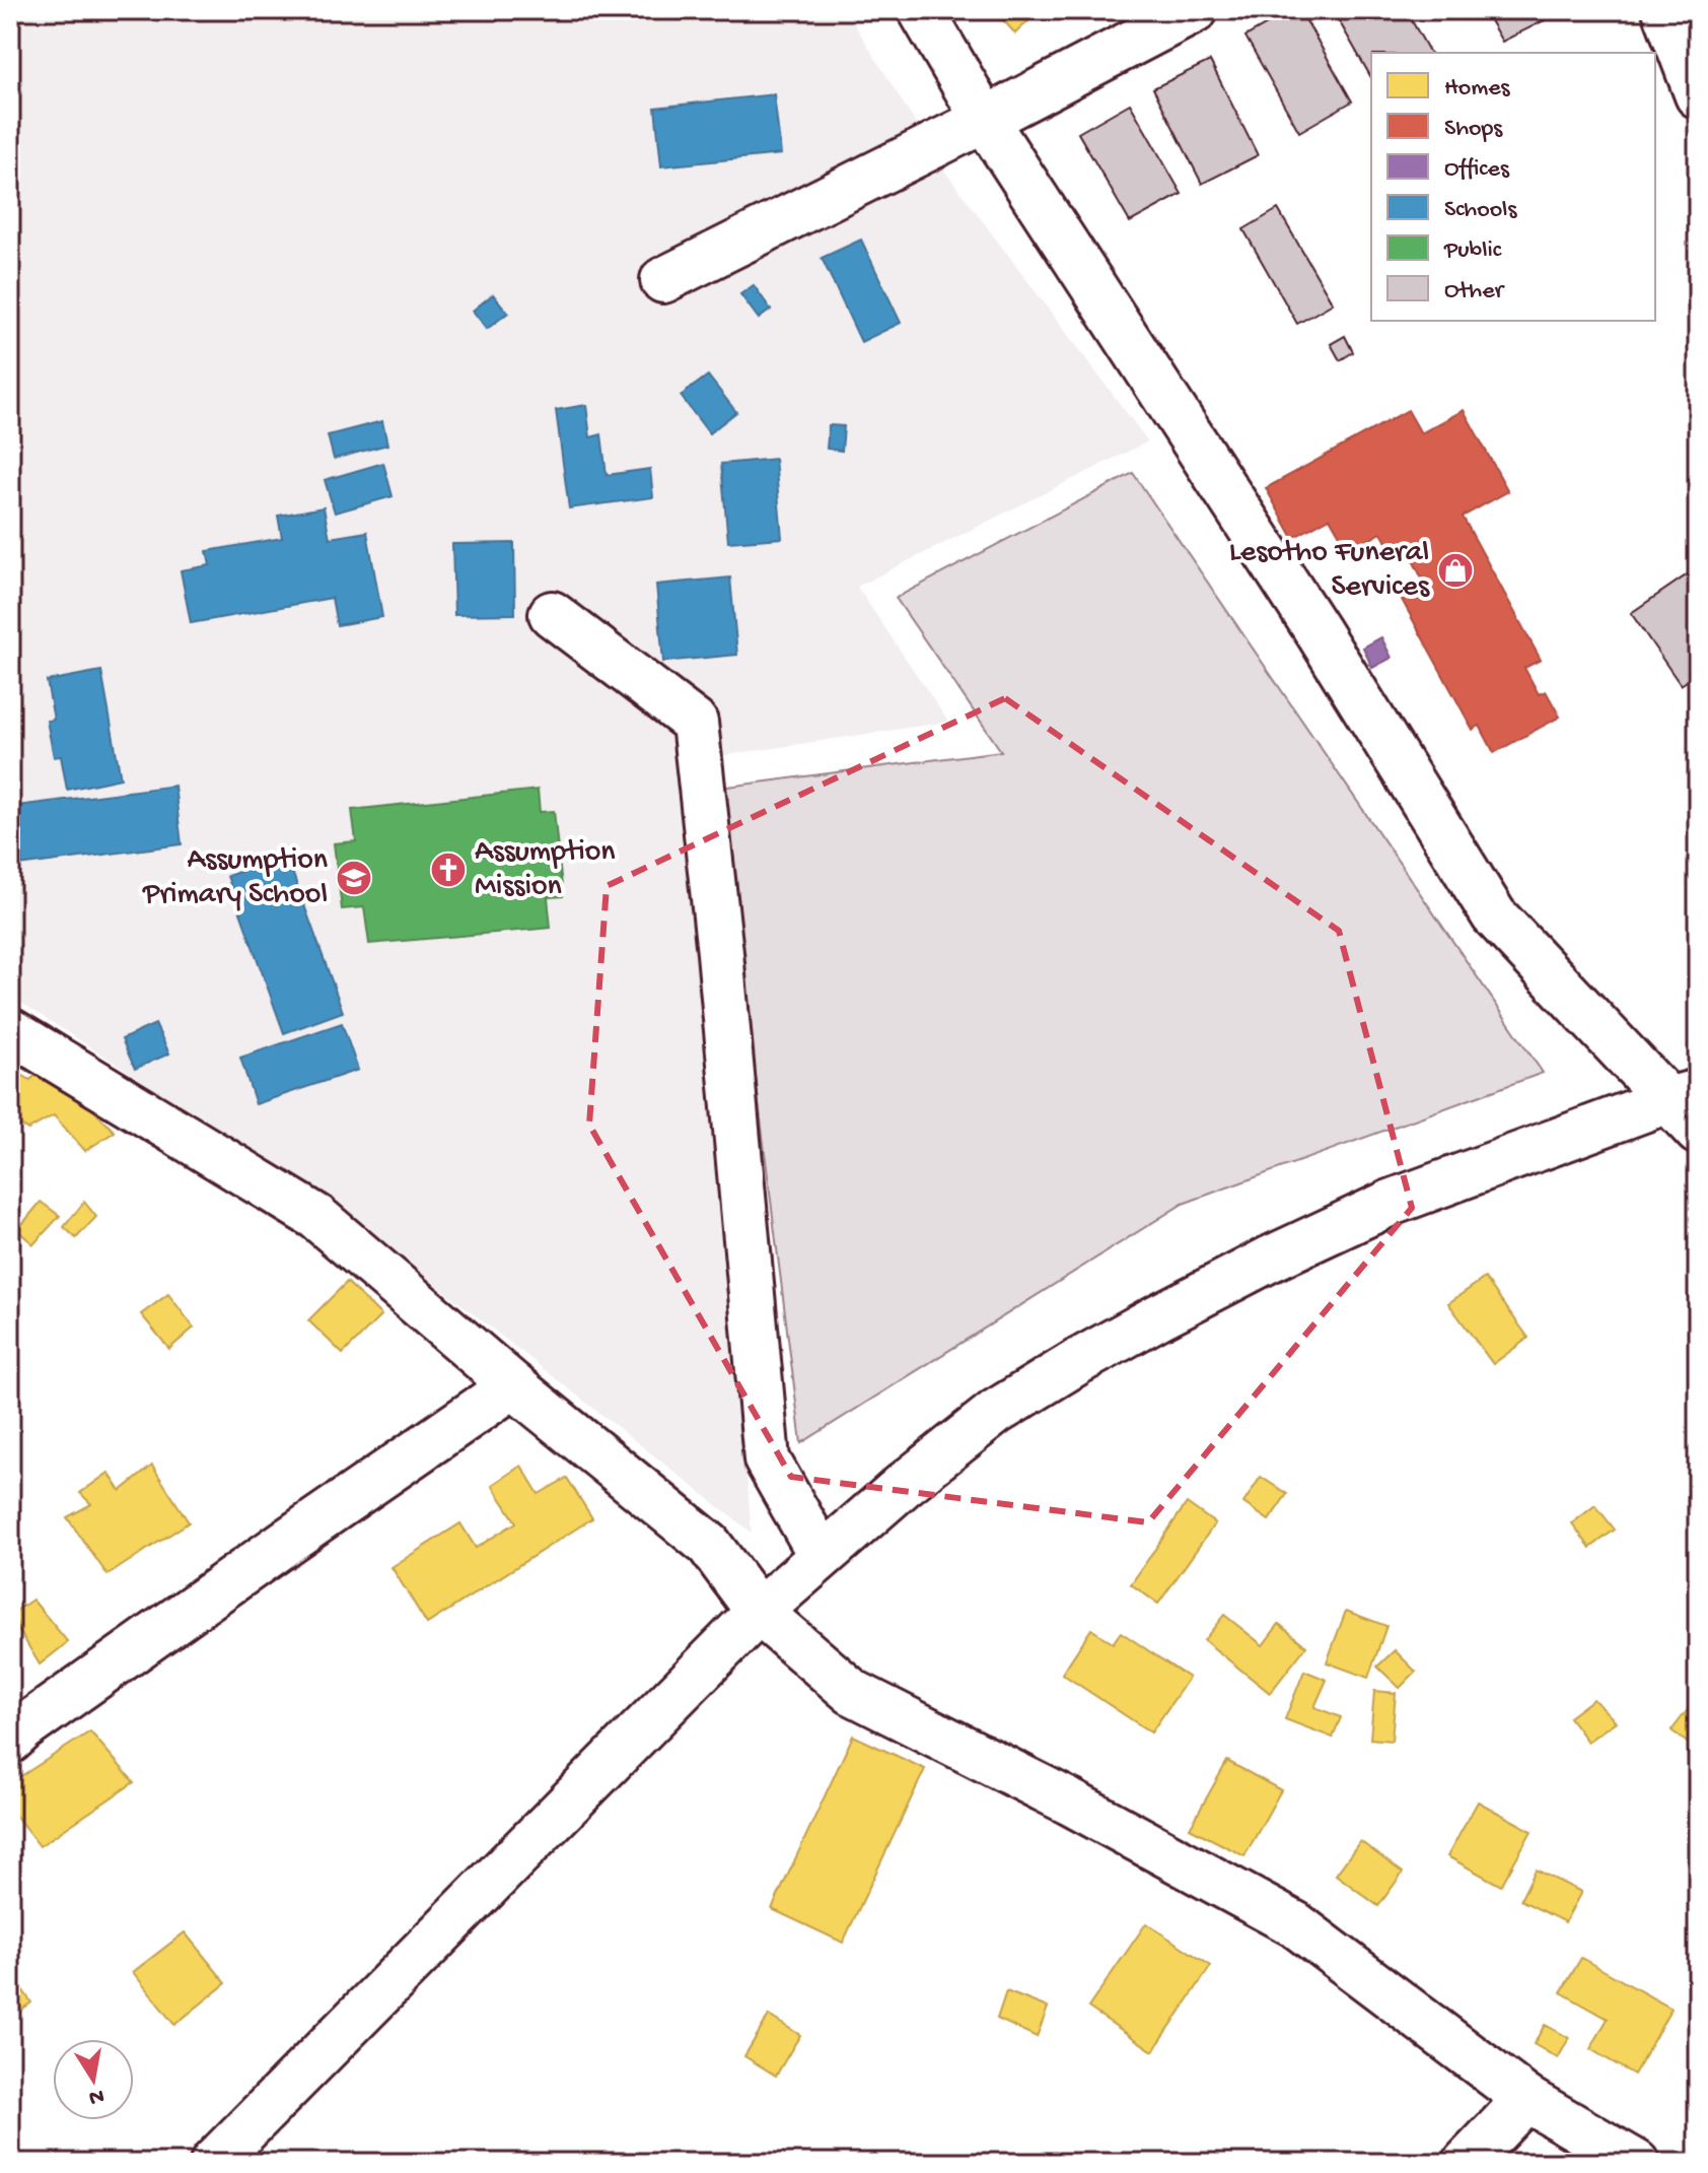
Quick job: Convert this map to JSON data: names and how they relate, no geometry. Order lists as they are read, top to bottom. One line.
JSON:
{"places":{"shop":["Lesotho Funeral Services"],"church":["Assumption Mission"],"school or university":["Assumption Primary School"]},"legend":["Homes","Shops","Offices","Schools","Public","Other"],"north":"bottom"}
